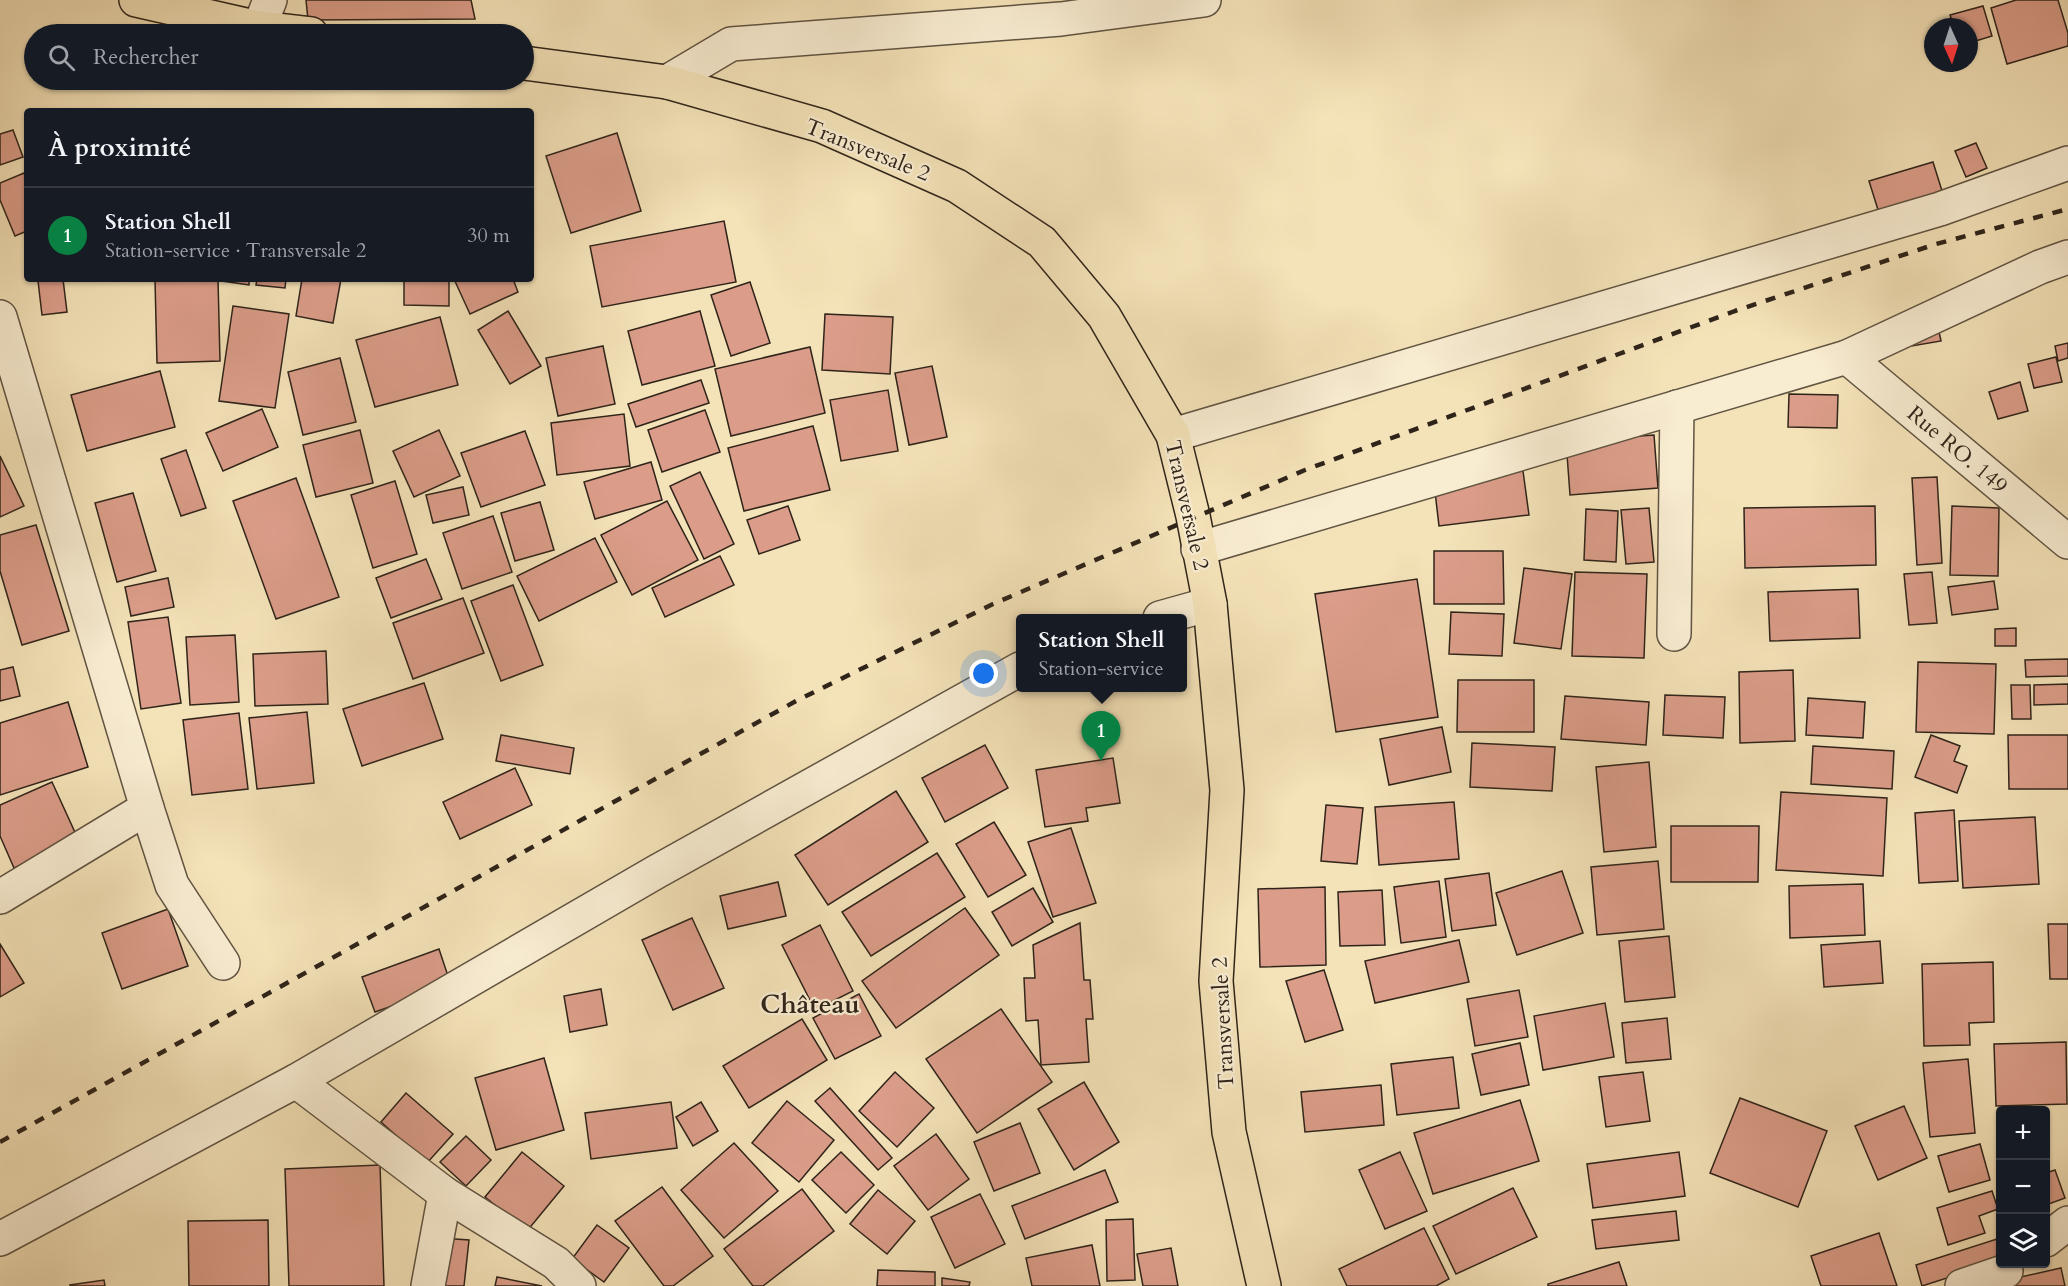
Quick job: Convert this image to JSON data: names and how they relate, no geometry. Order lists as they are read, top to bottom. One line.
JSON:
{"streets":{"main road":["Transversale 2"],"street":["Rue RO. 149"]},"districts":["Château"],"north":"bottom","page":{"search":"Rechercher","heading":"À proximité","list":[{"mark":"1","name":"Station Shell","note":"Station-service · Transversale 2","value":"30 m"}],"popup":["Station Shell","Station-service"],"pins":"1","map_buttons":["+","−"]}}
